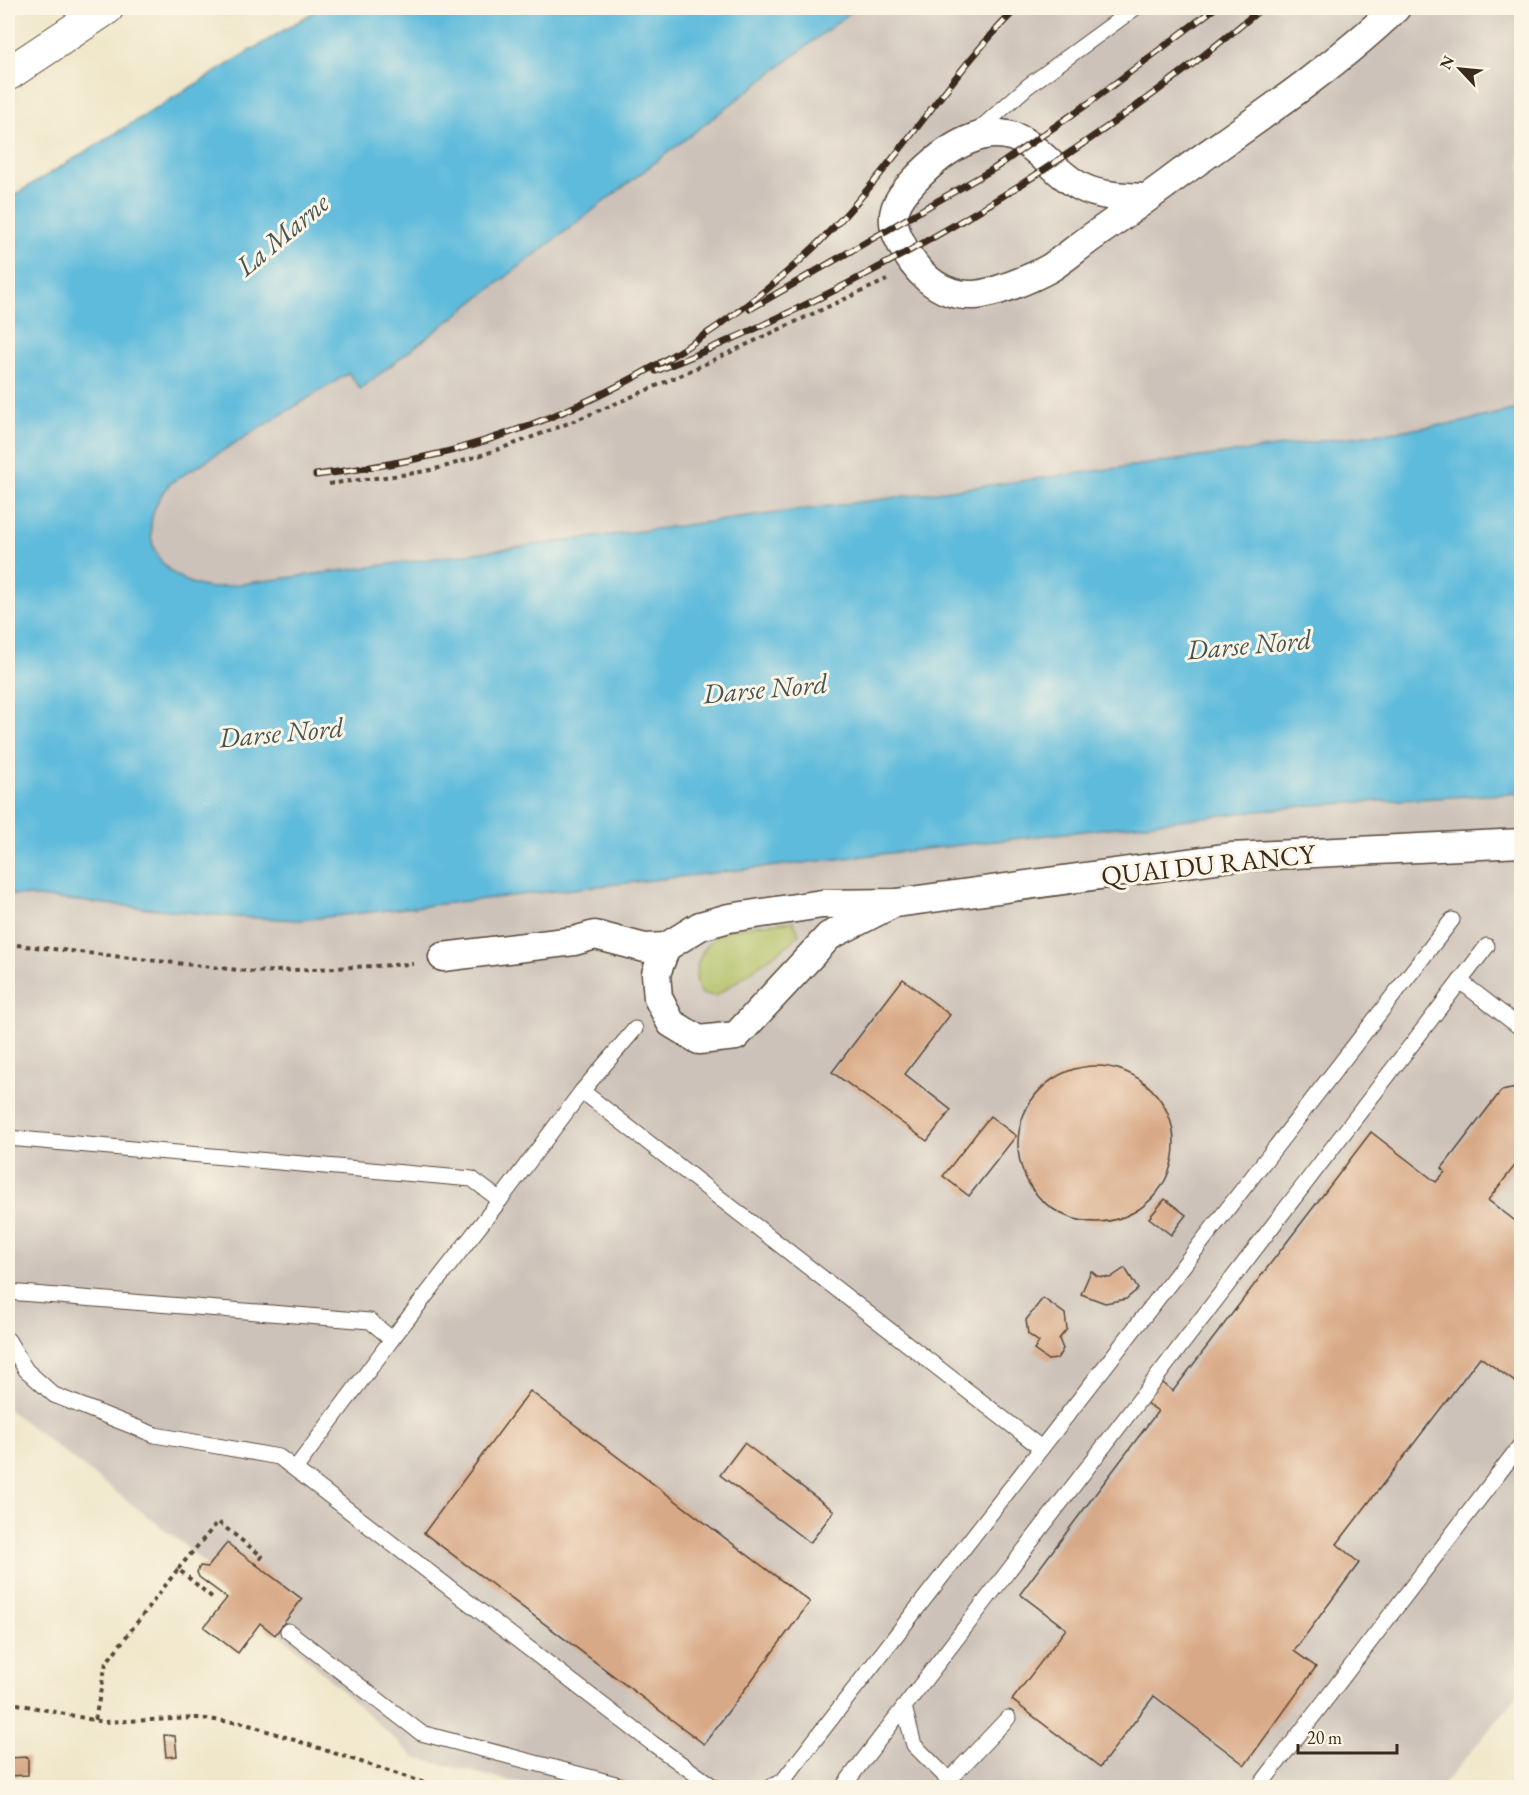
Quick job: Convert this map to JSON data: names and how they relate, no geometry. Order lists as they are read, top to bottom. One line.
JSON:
{"streets":{"street":["QUAI DU RANCY"]},"water":["La Marne","Darse Nord"],"scale_bar":"20 m","north":"top left"}
